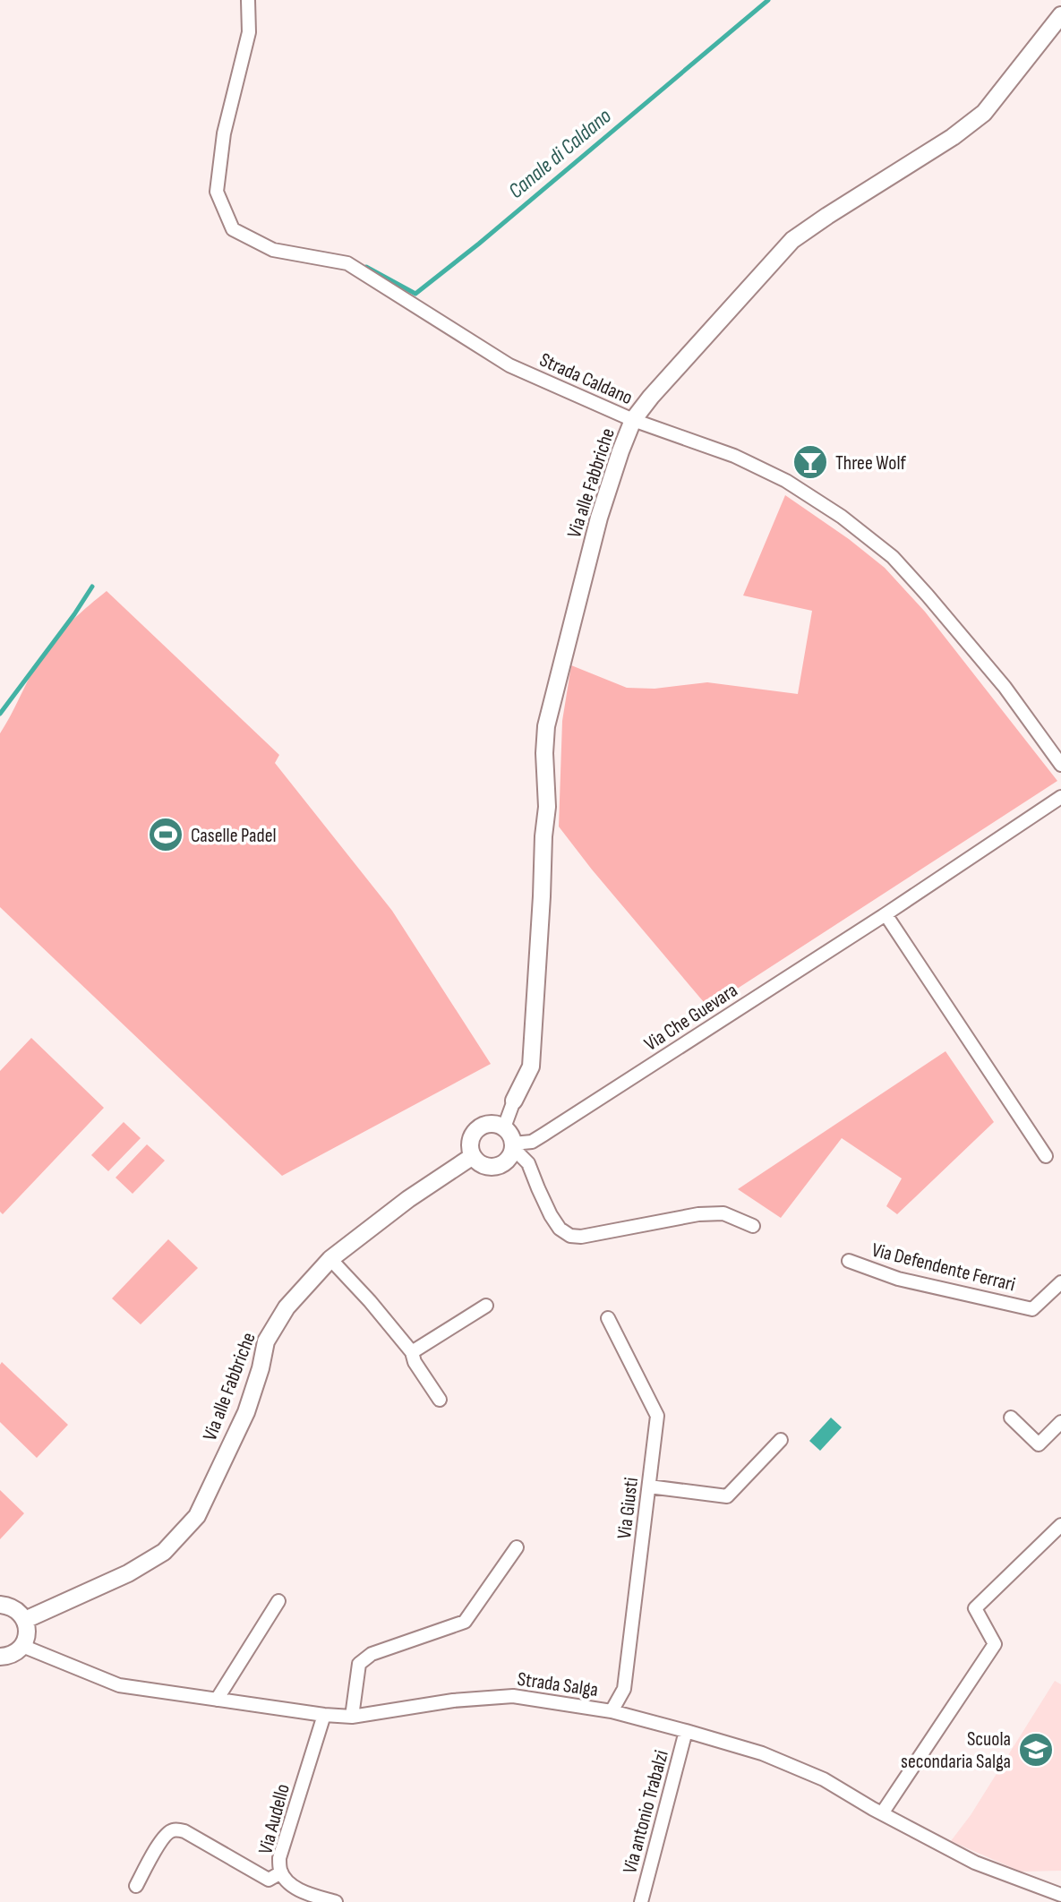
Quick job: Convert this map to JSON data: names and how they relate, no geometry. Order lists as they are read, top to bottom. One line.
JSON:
{"streets":{"street":["Strada Caldano","Via alle Fabbriche","Via Che Guevara","Via Defendente Ferrari","Via Giusti","Strada Salga","Via antonio Trabalzi","Via Audello"]},"crossings":[["Strada Caldano","Via alle Fabbriche"],["Via alle Fabbriche","Via Che Guevara"],["Via Giusti","Strada Salga"],["Strada Salga","Via antonio Trabalzi"],["Strada Salga","Via Audello"]],"water":["Canale di Caldano"],"places":{"bar":["Three Wolf"],"sports":["Caselle Padel"],"school or university":["Scuola secondaria Salga"]}}
